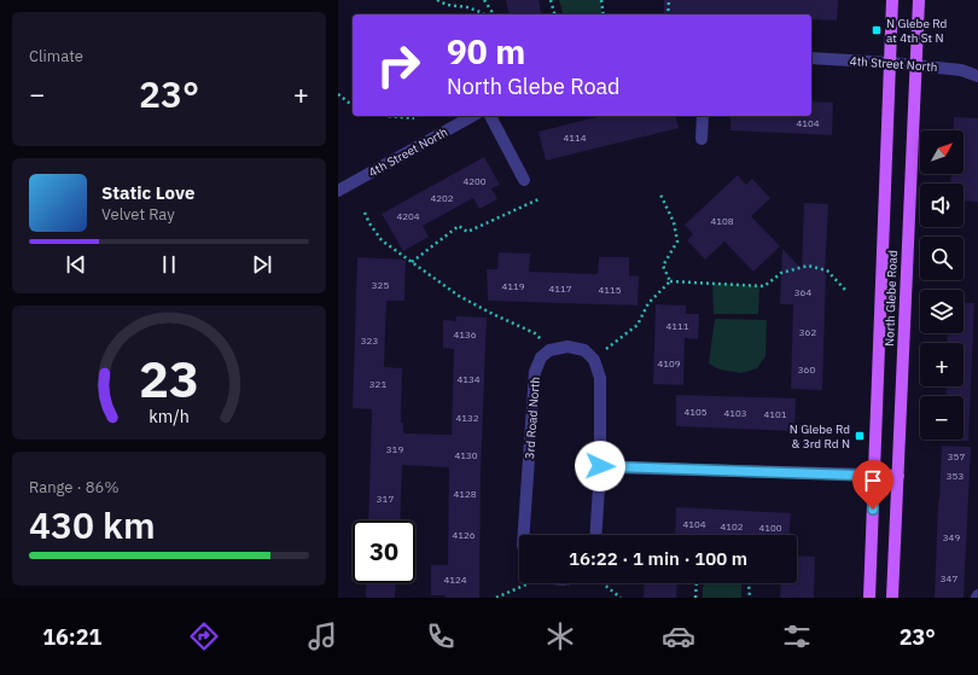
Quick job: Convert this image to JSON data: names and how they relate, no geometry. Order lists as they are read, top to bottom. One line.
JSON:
{"streets":{"main road":["North Glebe Road"],"street":["4th Street North","3rd Road North"]},"crossings":[["4th Street North","North Glebe Road"]],"places":{"transit":["N Glebe Rd at 4th St N","N Glebe Rd & 3rd Rd N"]},"house_numbers":["4104","4114","4200","4202","4204","4108","325","4119","4117","4115","364","4111","362","4136","323","4109","360","4134","321","4105","4103","4101","4132","319","4130","357","353","4128","317","4104","4102","4100","4126","349","347","4124"],"north":"top right","page":{"tile":["Climate",["Range · 86%","430 km"]],"turn":["90 m","North Glebe Road"],"heat":["−","23°","+"],"map_buttons":["+","−"],"song":["Static Love","Velvet Ray"],"limit":"30","trip":"16:22 · 1 min · 100 m","tabs":["16:21","23°"],"gauge":["23","km/h"]}}
